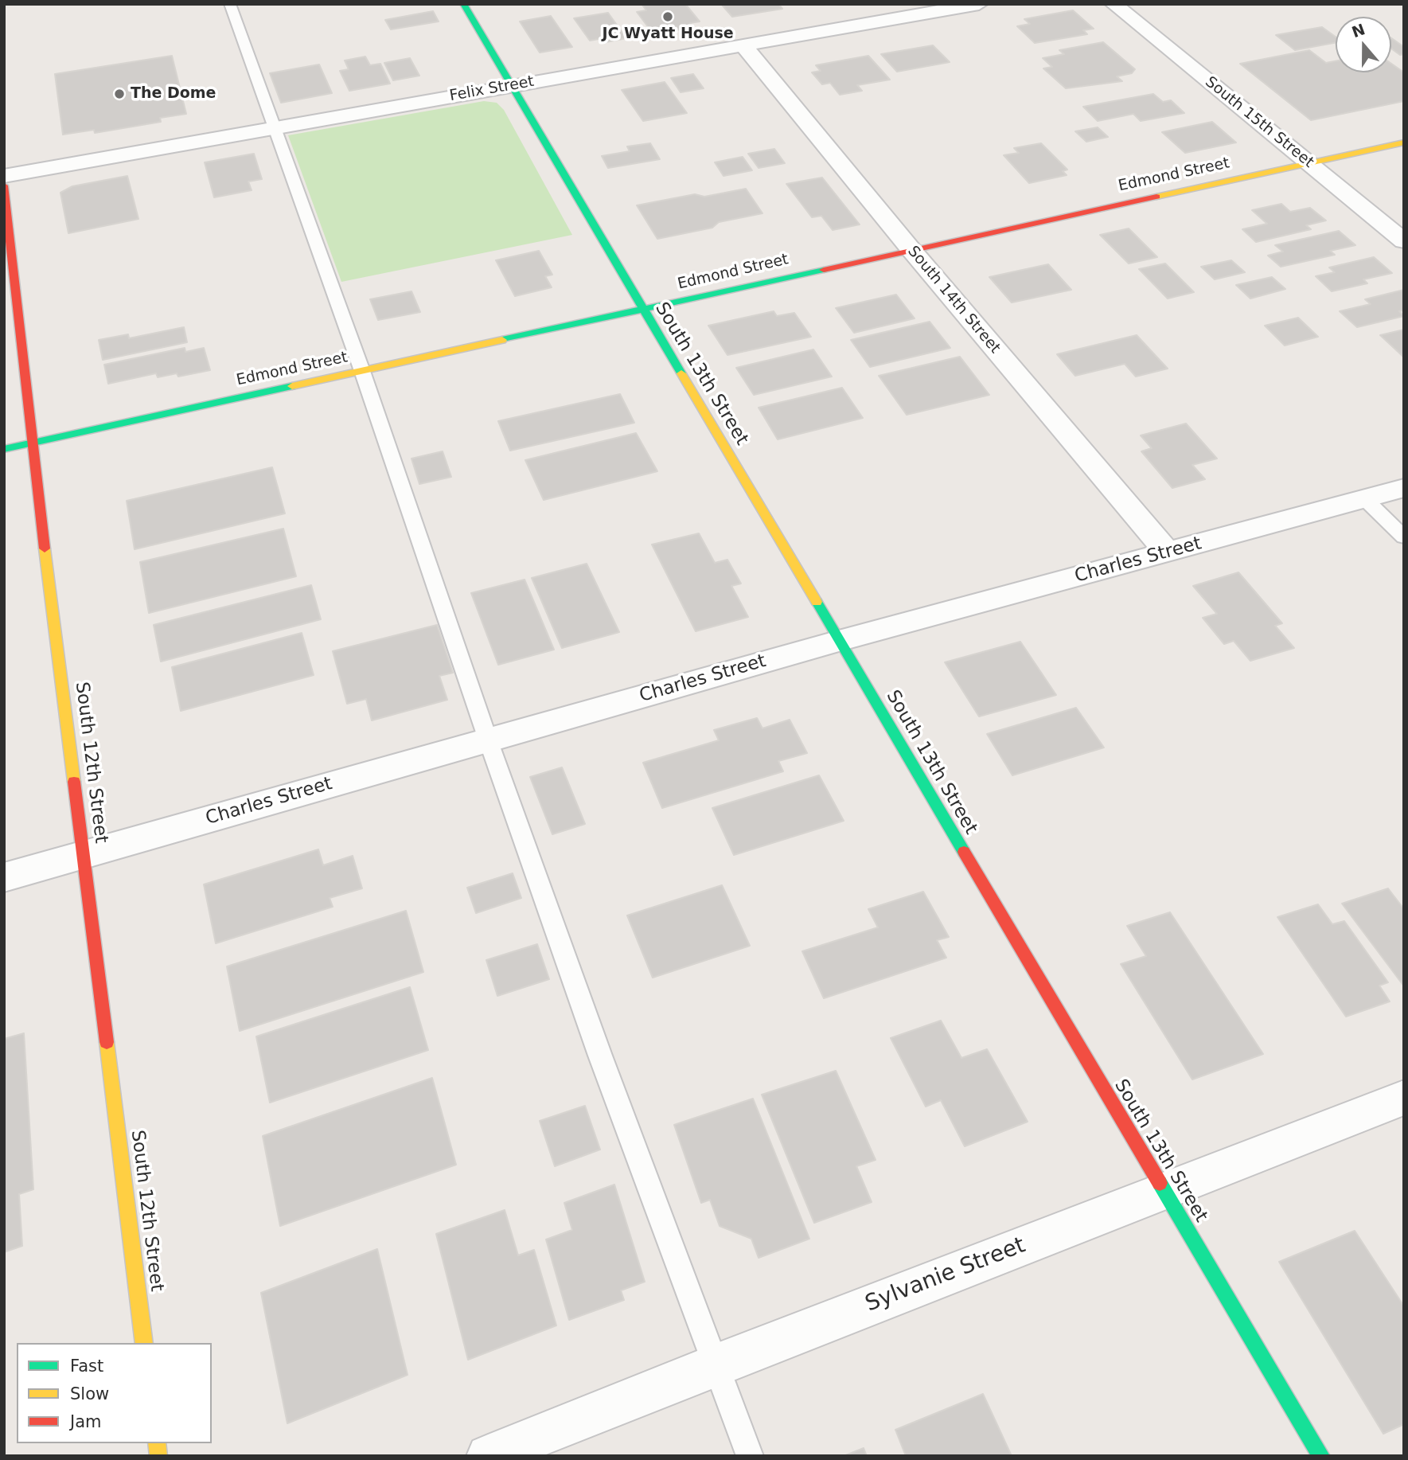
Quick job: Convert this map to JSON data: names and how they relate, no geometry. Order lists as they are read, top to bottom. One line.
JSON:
{"streets":{"street":["Felix Street","South 15th Street","Edmond Street","South 14th Street","South 13th Street","Charles Street","South 12th Street","Sylvanie Street"]},"crossings":[["Felix Street","South 14th Street"],["Felix Street","South 13th Street"],["South 15th Street","Edmond Street"],["Edmond Street","South 14th Street"],["Edmond Street","South 13th Street"],["Edmond Street","South 12th Street"],["South 14th Street","Charles Street"],["South 13th Street","Charles Street"],["South 13th Street","Sylvanie Street"],["Charles Street","South 12th Street"]],"places":["JC Wyatt House","The Dome"],"legend":["Fast","Slow","Jam"],"north":"top"}
